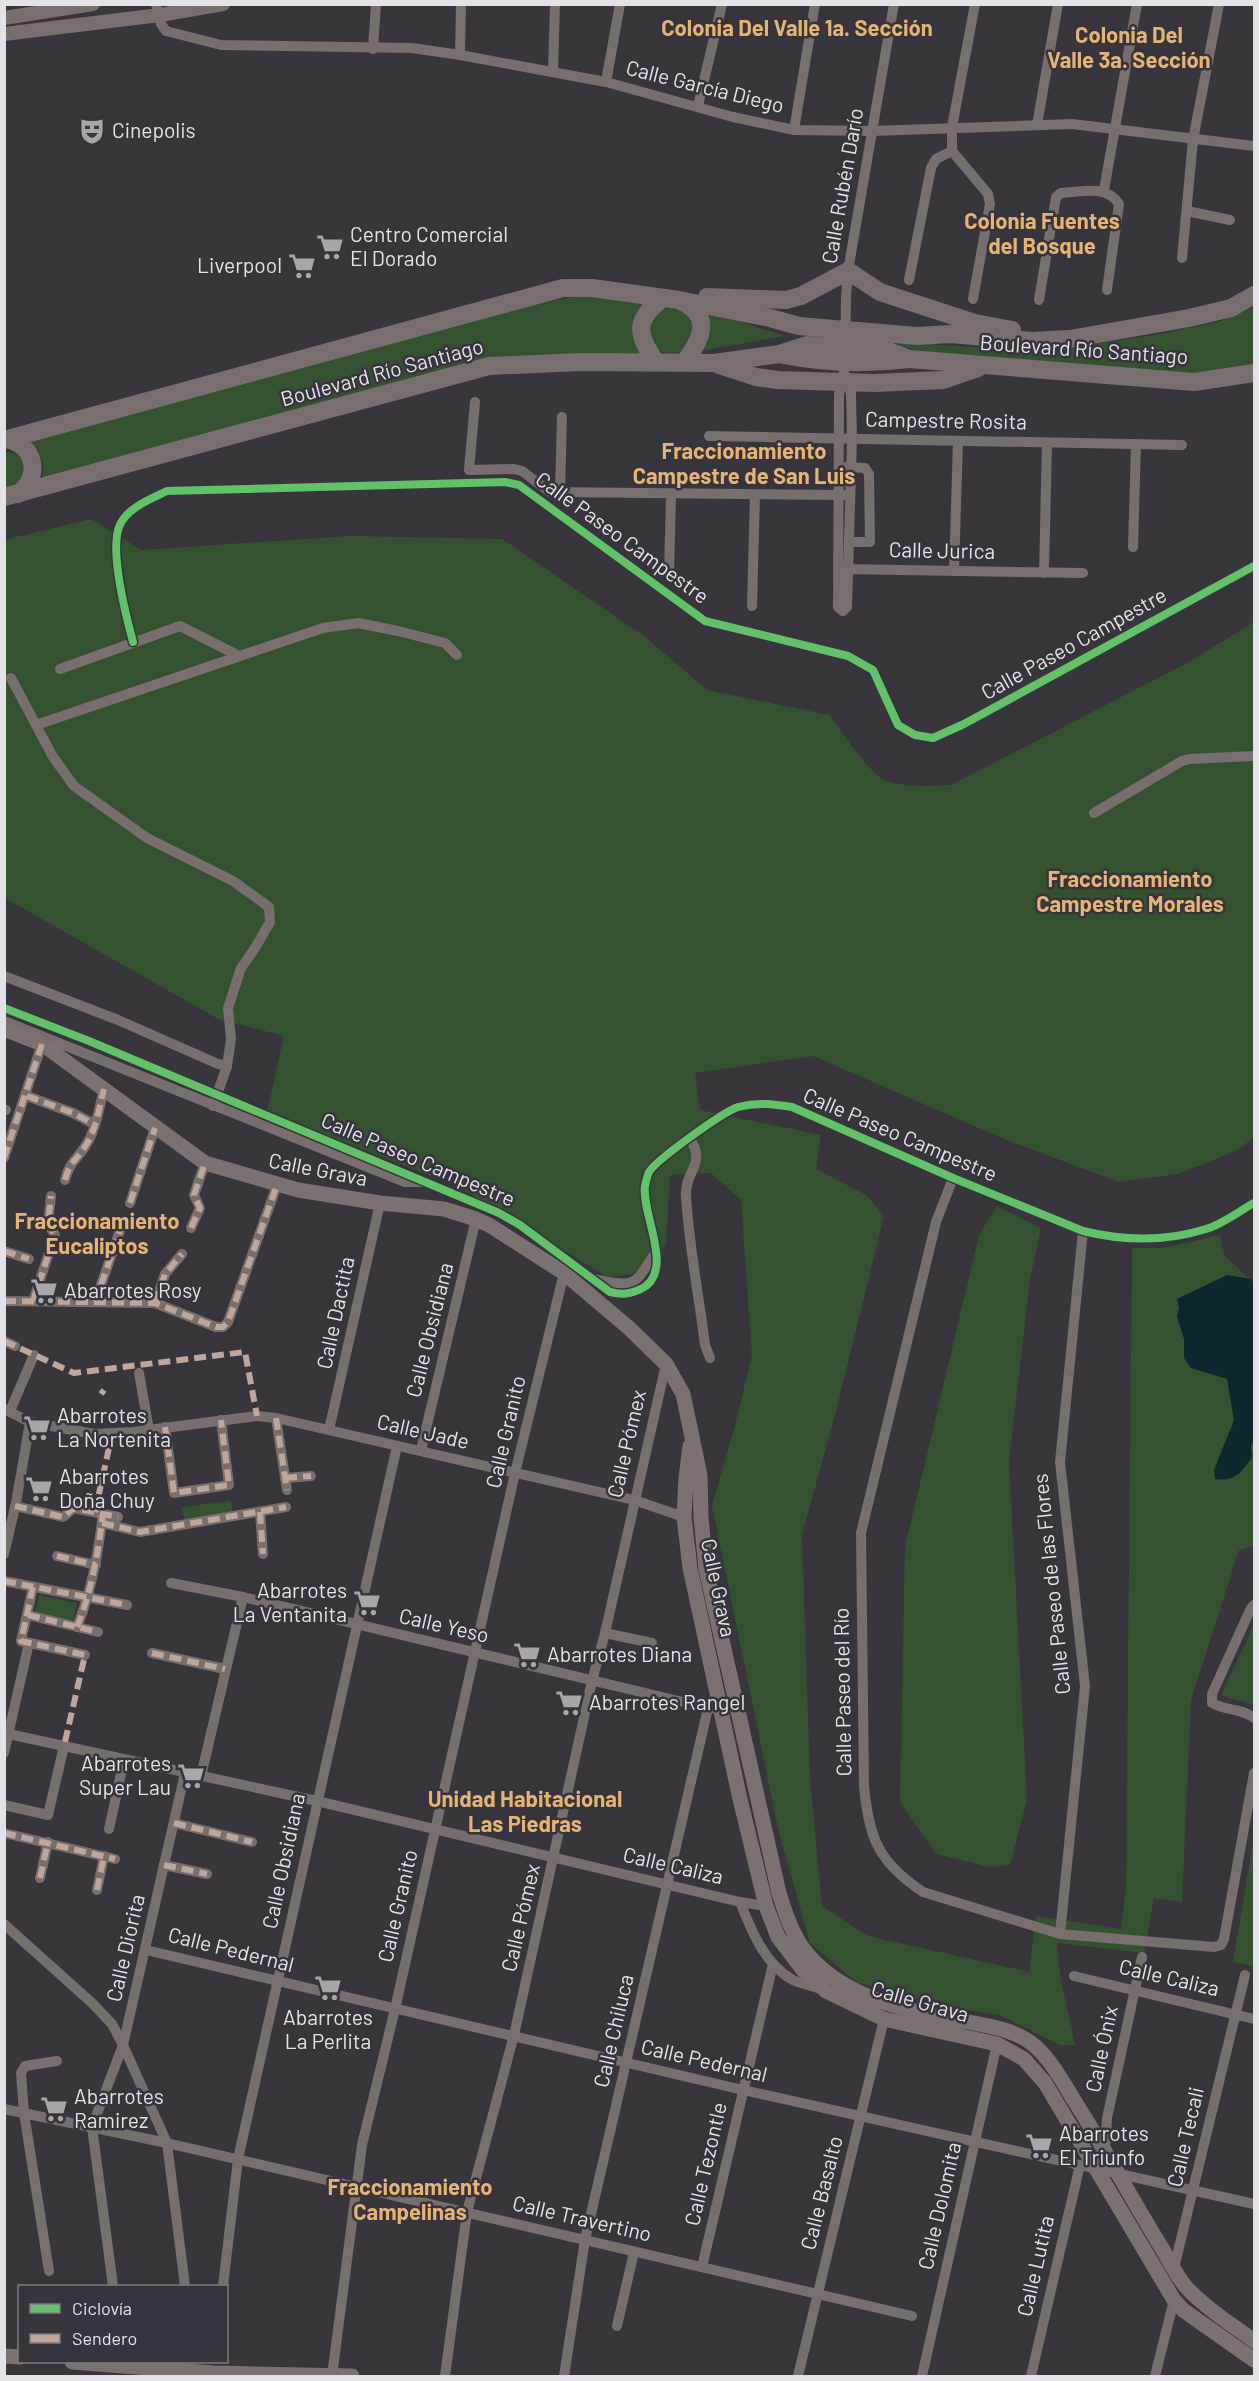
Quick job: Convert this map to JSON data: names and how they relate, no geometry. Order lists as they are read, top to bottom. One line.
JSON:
{"streets":{"main road":["Boulevard Río Santiago","Calle Grava"],"street":["Calle García Diego","Calle Rubén Darío","Campestre Rosita","Calle Paseo Campestre","Calle Jurica","Calle Dactita","Calle Obsidiana","Calle Jade","Calle Granito","Calle Pómex","Calle Paseo de las Flores","Calle Yeso","Calle Paseo del Río","Calle Caliza","Calle Diorita","Calle Pedernal","Calle Chiluca","Calle Ónix","Calle Tecali","Calle Tezontle","Calle Basalto","Calle Dolomita","Calle Travertino","Calle Lutita"]},"crossings":[["Calle García Diego","Calle Rubén Darío"],["Calle Paseo Campestre","Calle Grava"],["Calle Paseo Campestre","Calle Paseo de las Flores"],["Calle Paseo Campestre","Calle Paseo del Río"],["Calle Grava","Calle Dactita"],["Calle Grava","Calle Obsidiana"],["Calle Grava","Calle Jade"],["Calle Grava","Calle Granito"],["Calle Grava","Calle Pómex"],["Calle Grava","Calle Yeso"],["Calle Grava","Calle Caliza"],["Calle Grava","Calle Pedernal"],["Calle Grava","Calle Chiluca"],["Calle Grava","Calle Ónix"],["Calle Grava","Calle Tecali"],["Calle Grava","Calle Basalto"],["Calle Grava","Calle Dolomita"],["Calle Grava","Calle Lutita"],["Calle Dactita","Calle Jade"],["Calle Obsidiana","Calle Jade"],["Calle Obsidiana","Calle Yeso"],["Calle Obsidiana","Calle Caliza"],["Calle Obsidiana","Calle Pedernal"],["Calle Obsidiana","Calle Travertino"],["Calle Jade","Calle Granito"],["Calle Jade","Calle Pómex"],["Calle Granito","Calle Yeso"],["Calle Granito","Calle Caliza"],["Calle Granito","Calle Pedernal"],["Calle Granito","Calle Travertino"],["Calle Pómex","Calle Yeso"],["Calle Pómex","Calle Caliza"],["Calle Pómex","Calle Pedernal"],["Calle Pómex","Calle Travertino"],["Calle Paseo de las Flores","Calle Paseo del Río"],["Calle Yeso","Calle Chiluca"],["Calle Caliza","Calle Diorita"],["Calle Caliza","Calle Chiluca"],["Calle Caliza","Calle Ónix"],["Calle Caliza","Calle Tecali"],["Calle Diorita","Calle Pedernal"],["Calle Diorita","Calle Travertino"],["Calle Pedernal","Calle Chiluca"],["Calle Pedernal","Calle Tecali"],["Calle Pedernal","Calle Tezontle"],["Calle Pedernal","Calle Basalto"],["Calle Pedernal","Calle Dolomita"],["Calle Pedernal","Calle Lutita"],["Calle Chiluca","Calle Travertino"],["Calle Tezontle","Calle Travertino"],["Calle Basalto","Calle Travertino"]],"districts":["Colonia Del Valle 1a. Sección","Colonia Del Valle 3a. Sección","Colonia Fuentes del Bosque","Fraccionamiento Campestre de San Luis","Fraccionamiento Campestre Morales","Fraccionamiento Eucaliptos","Unidad Habitacional Las Piedras","Fraccionamiento Campelinas"],"places":{"theatre":["Cinepolis"],"supermarket":["Centro Comercial El Dorado","Liverpool","Abarrotes Rosy","Abarrotes La Nortenita","Abarrotes Doña Chuy","Abarrotes La Ventanita","Abarrotes Diana","Abarrotes Rangel","Abarrotes Super Lau","Abarrotes La Perlita","Abarrotes Ramirez","Abarrotes El Triunfo"]},"legend":["Ciclovía","Sendero"]}
